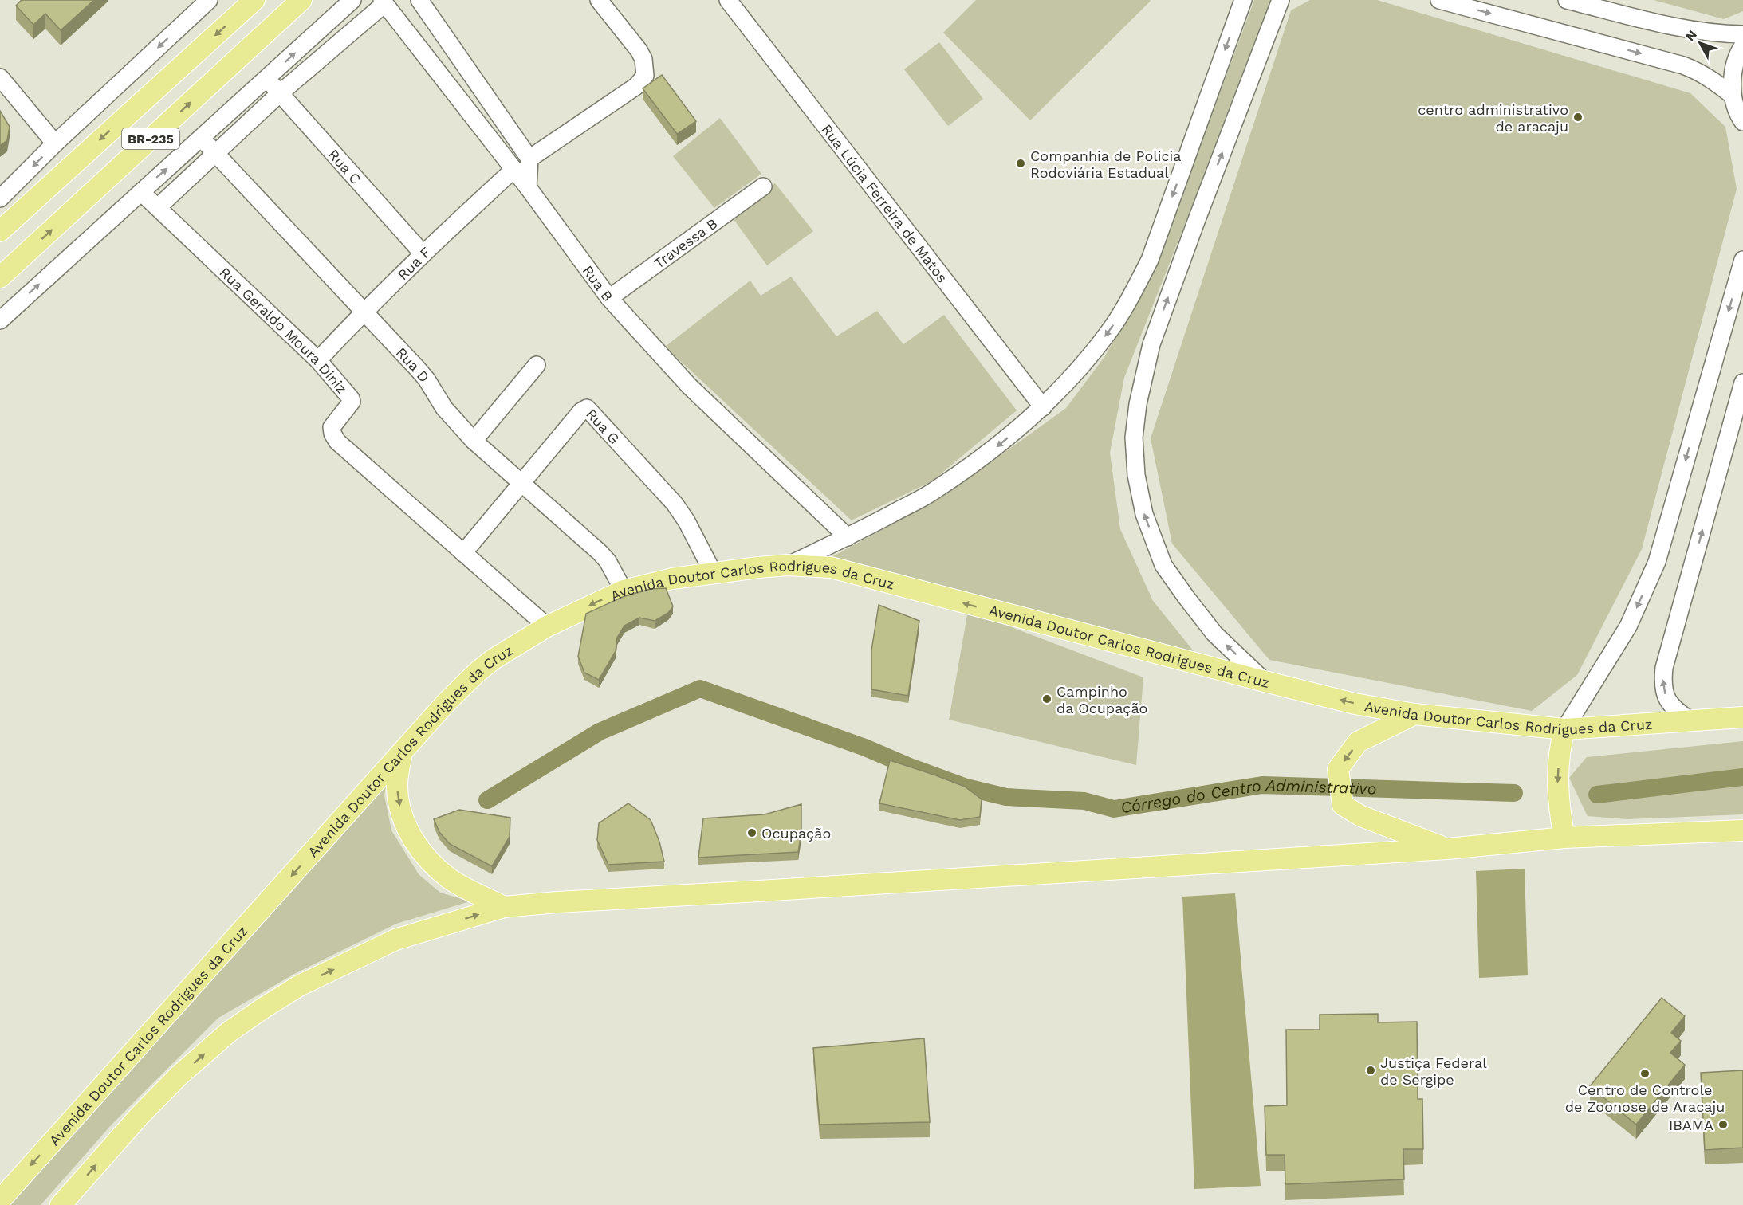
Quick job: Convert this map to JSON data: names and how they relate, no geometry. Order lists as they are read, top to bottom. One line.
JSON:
{"streets":{"main road":["BR-235","Avenida Doutor Carlos Rodrigues da Cruz"],"street":["Rua C","Rua Lúcia Ferreira de Matos","Travessa B","Rua F","Rua B","Rua Geraldo Moura Diniz","Rua D","Rua G"]},"crossings":[["Rua C","Rua F"],["Travessa B","Rua B"],["Rua F","Rua B"],["Rua F","Rua Geraldo Moura Diniz"],["Rua F","Rua D"],["Rua Geraldo Moura Diniz","Rua G"],["Rua Geraldo Moura Diniz","Avenida Doutor Carlos Rodrigues da Cruz"],["Rua D","Rua G"],["Rua D","Avenida Doutor Carlos Rodrigues da Cruz"],["Rua G","Avenida Doutor Carlos Rodrigues da Cruz"]],"water":["Córrego do Centro Administrativo"],"places":["centro administrativo de aracaju","Companhia de Polícia Rodoviária Estadual","Campinho da Ocupação","Ocupação","Justiça Federal de Sergipe","Centro de Controle de Zoonose de Aracaju","IBAMA"],"north":"top left"}
